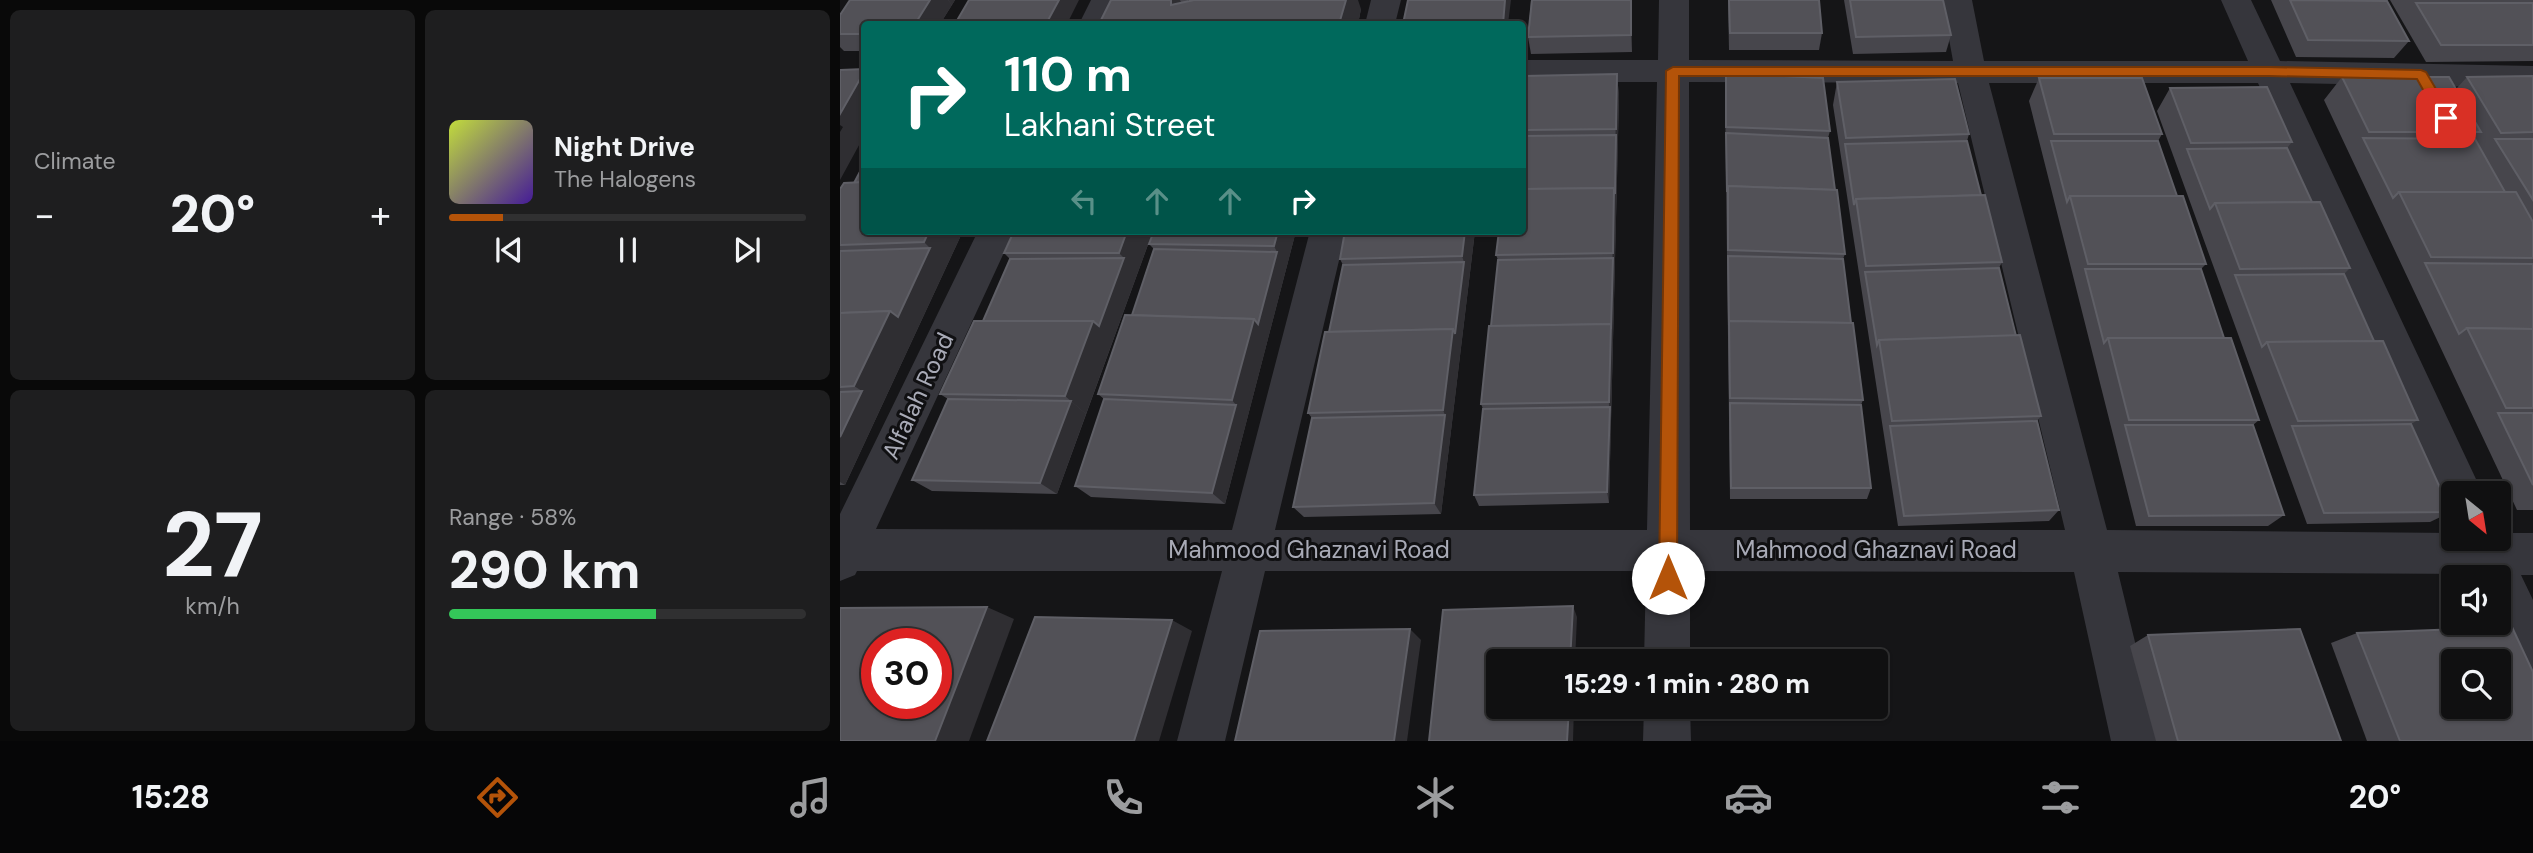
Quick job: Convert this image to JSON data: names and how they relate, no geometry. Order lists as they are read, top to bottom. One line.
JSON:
{"streets":{"street":["Alfalah Road","Mahmood Ghaznavi Road"]},"crossings":[["Alfalah Road","Mahmood Ghaznavi Road"]],"north":"bottom right","page":{"tile":["Climate",["27","km/h"],["Range · 58%","290 km"]],"turn":["110 m","Lakhani Street"],"song":["Night Drive","The Halogens"],"heat":["−","20°","+"],"limit":"30","trip":"15:29 · 1 min · 280 m","tabs":["15:28","20°"]}}
